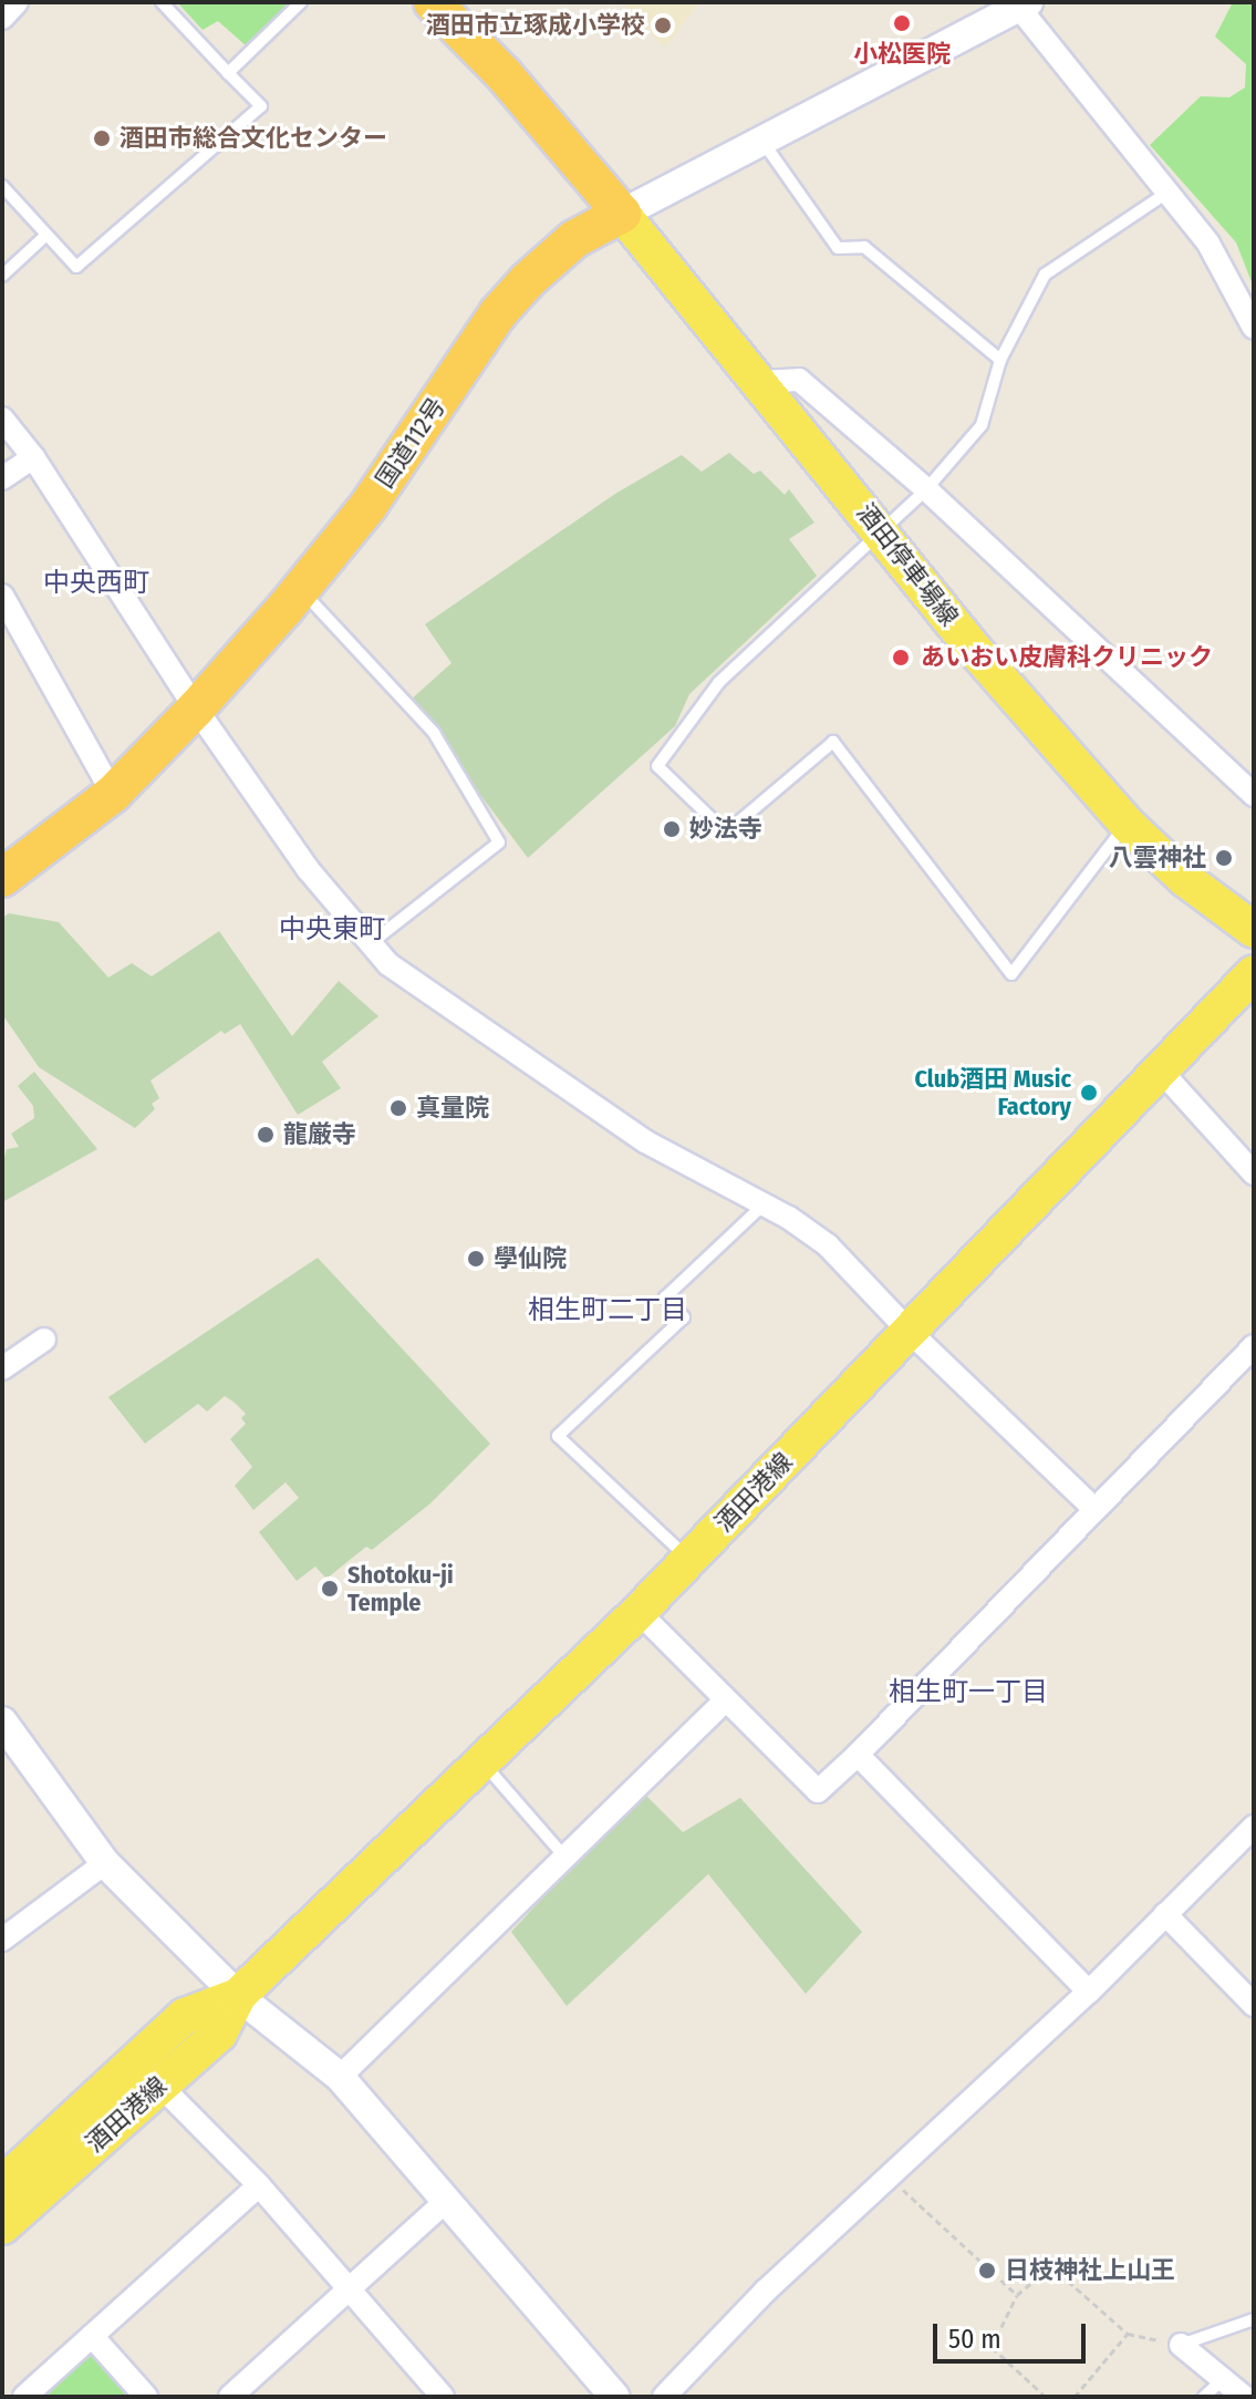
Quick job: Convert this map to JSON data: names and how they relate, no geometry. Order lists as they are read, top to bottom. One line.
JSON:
{"streets":{"highway":["国道112号"],"main road":["酒田停車場線","酒田港線"]},"crossings":[["国道112号","酒田停車場線"]],"districts":["中央西町","中央東町","相生町二丁目","相生町一丁目"],"places":["小松医院","酒田市立琢成小学校","酒田市総合文化センター","あいおい皮膚科クリニック","妙法寺","八雲神社","Club酒田 Music Factory","真量院","龍厳寺","學仙院","Shotoku-ji Temple","日枝神社上山王"],"scale_bar":"50 m"}
